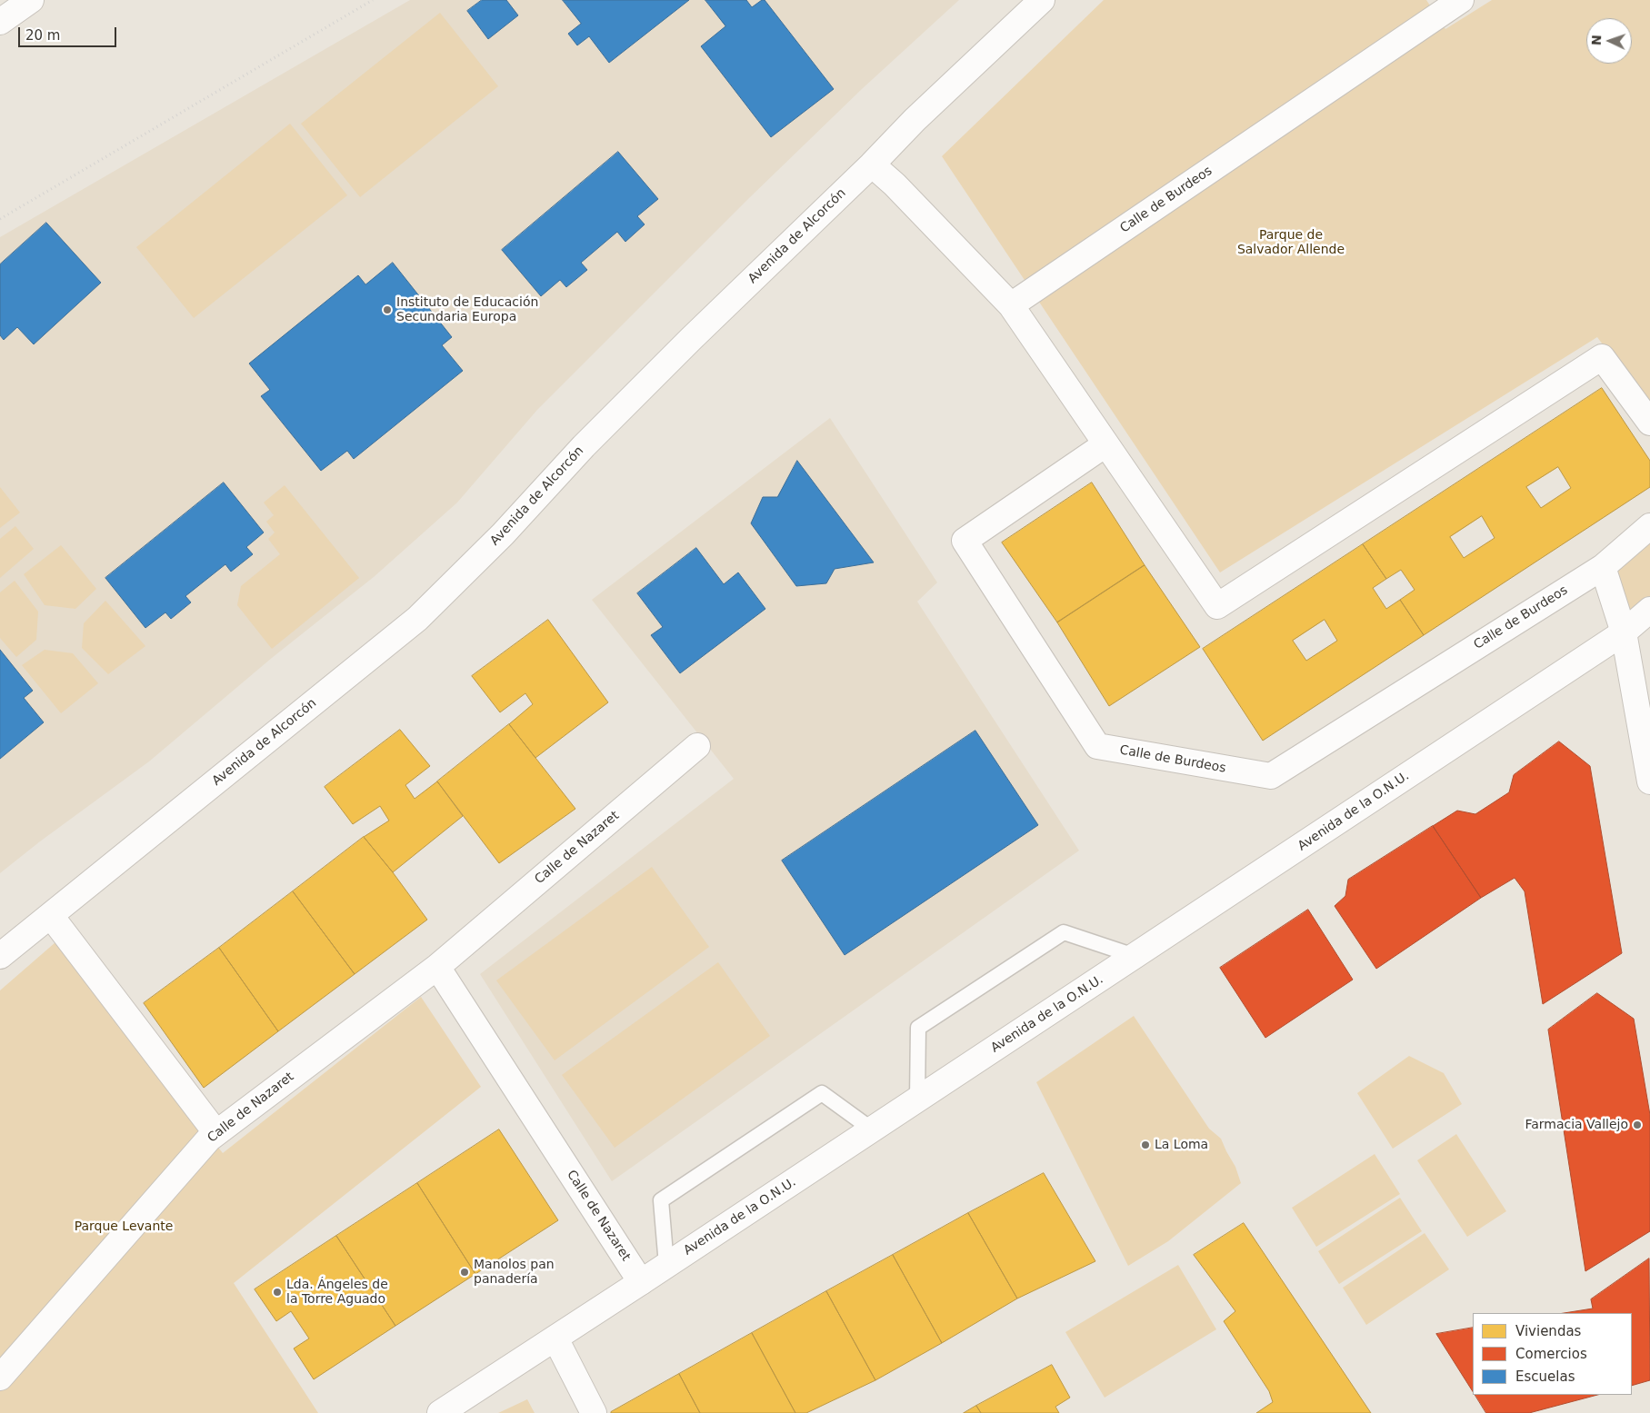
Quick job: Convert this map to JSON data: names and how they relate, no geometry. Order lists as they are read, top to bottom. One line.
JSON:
{"streets":{"main road":["Calle de Burdeos","Avenida de Alcorcón","Avenida de la O.N.U.","Calle de Nazaret"]},"crossings":[["Avenida de la O.N.U.","Calle de Nazaret"]],"parks":["Parque de Salvador Allende","Parque Levante"],"places":["Instituto de Educación Secundaria Europa","Farmacia Vallejo","La Loma","Manolos pan panadería","Lda. Ángeles de la Torre Aguado"],"legend":["Viviendas","Comercios","Escuelas"],"scale_bar":"20 m","north":"left"}
